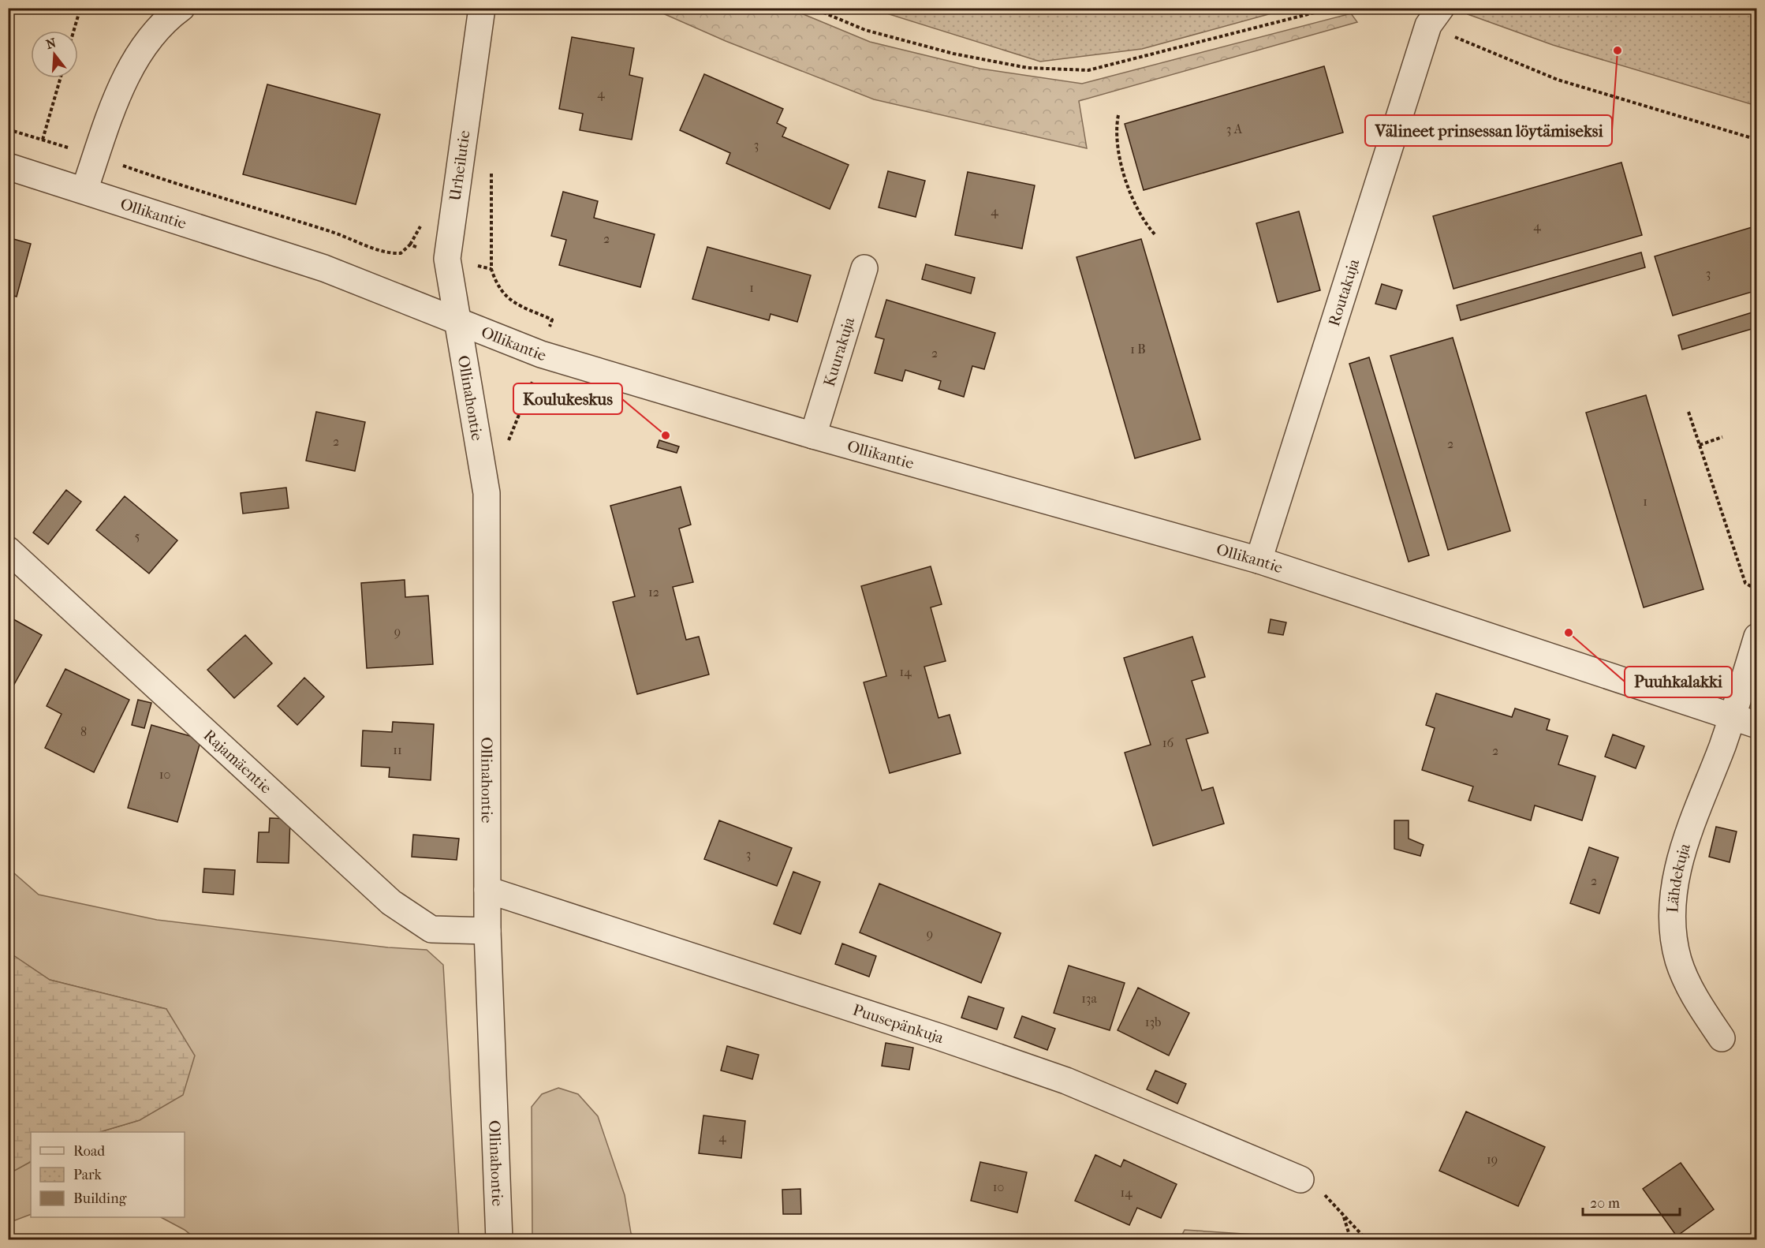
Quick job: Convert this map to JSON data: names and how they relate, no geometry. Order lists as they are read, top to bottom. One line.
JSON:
{"streets":{"street":["Urheilutie","Ollikantie","Routakuja","Kuurakuja","Ollinahontie","Rajamäentie","Lähdekuja","Puusepänkuja"]},"crossings":[["Urheilutie","Ollikantie"],["Urheilutie","Ollinahontie"],["Ollikantie","Routakuja"],["Ollikantie","Kuurakuja"],["Ollikantie","Ollinahontie"],["Ollikantie","Lähdekuja"],["Ollinahontie","Rajamäentie"],["Ollinahontie","Puusepänkuja"]],"places":["Välineet prinsessan löytämiseksi","Koulukeskus","Puuhkalakki"],"house_numbers":["4","3 A","3","4","4","2","3","1","1 B","2","2","2","1","5","12","9","14","8","16","11","2","10","3","2","9","13a","13b","4","19","10","14"],"legend":["Road","Park","Building"],"scale_bar":"20 m","north":"top"}
